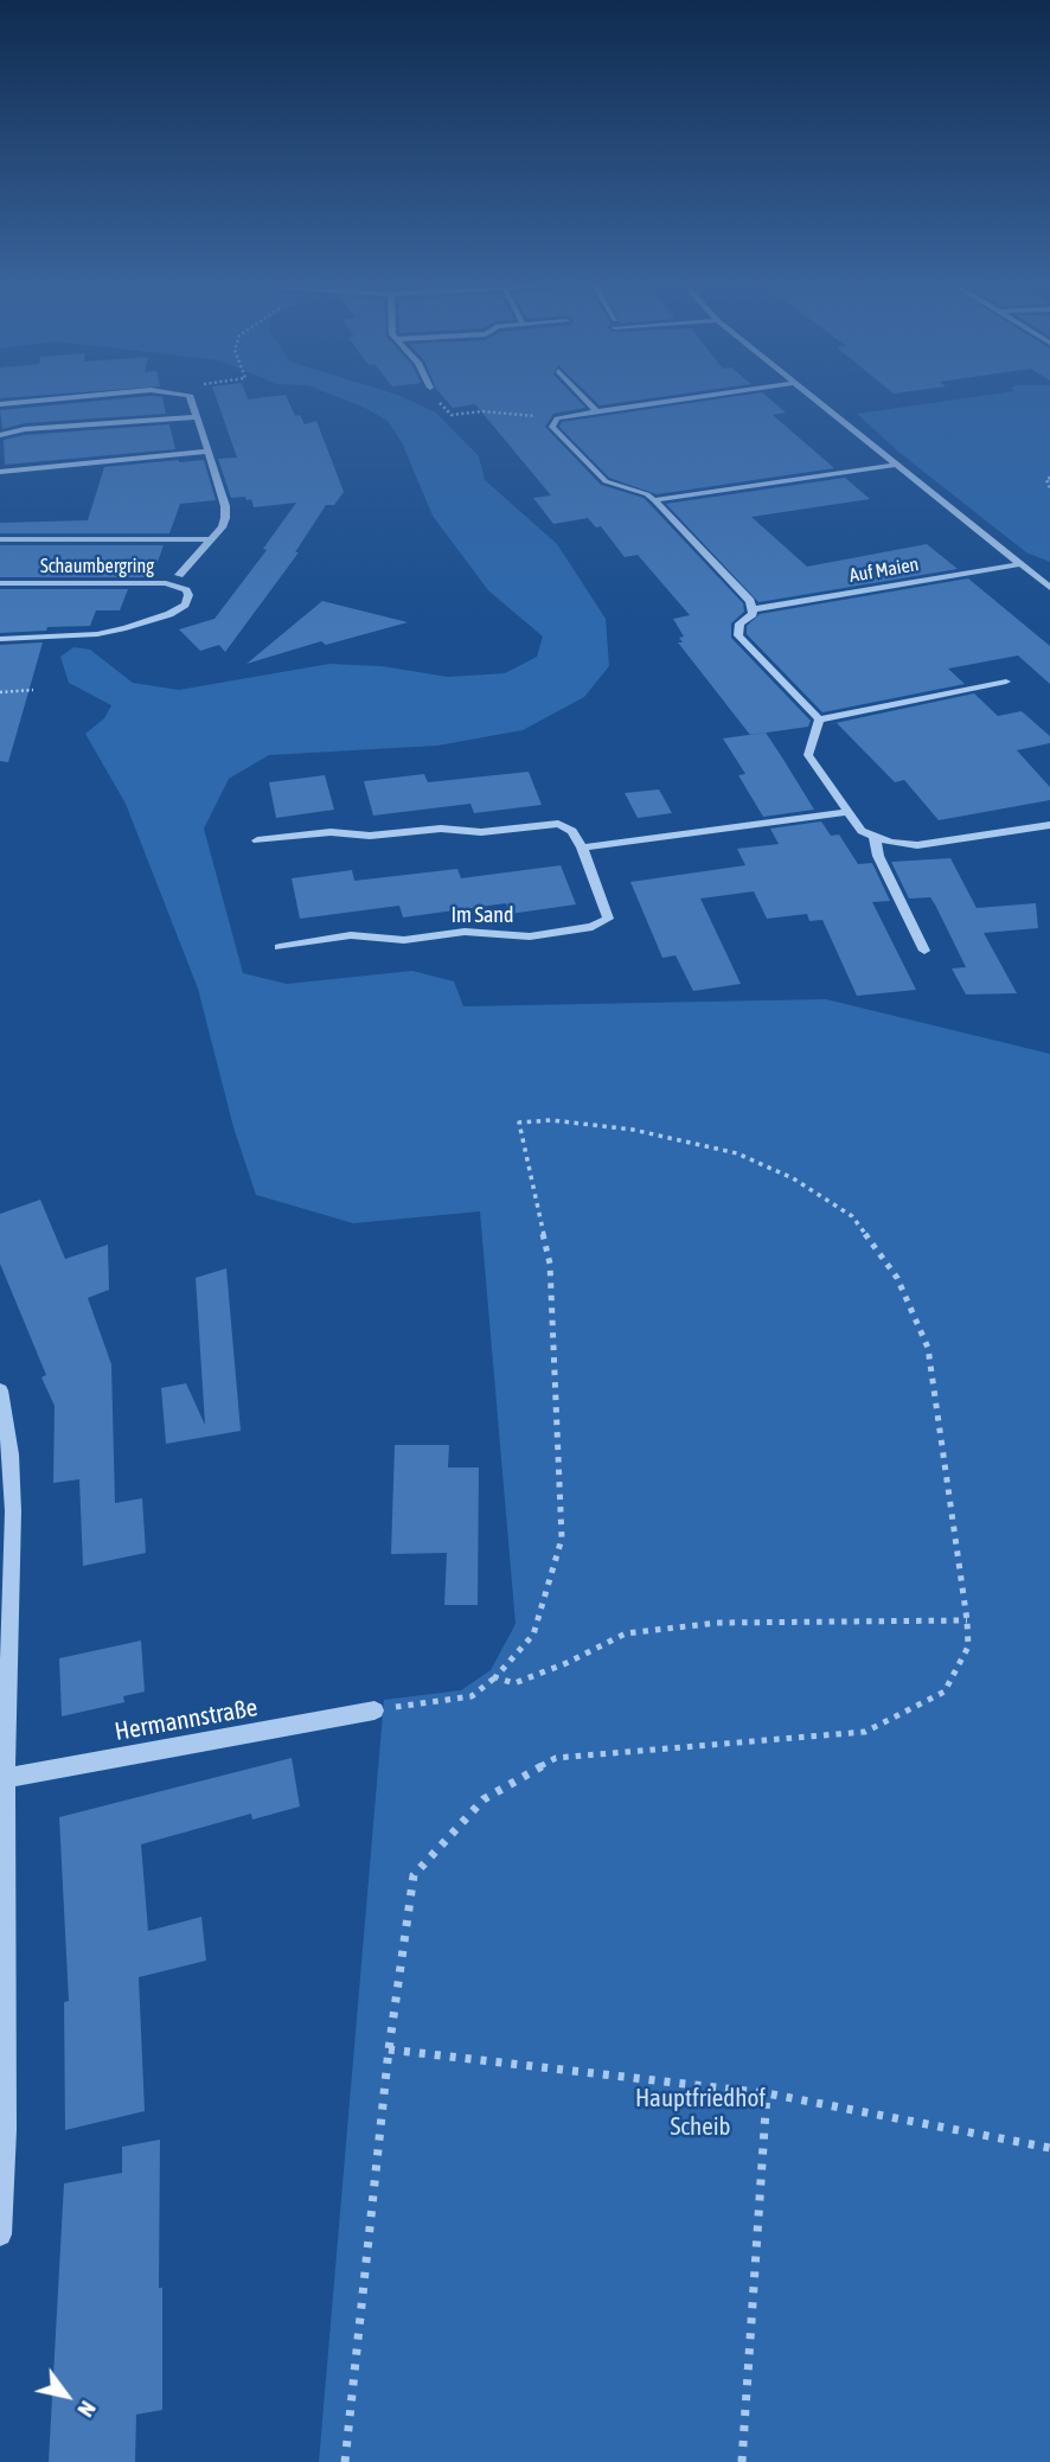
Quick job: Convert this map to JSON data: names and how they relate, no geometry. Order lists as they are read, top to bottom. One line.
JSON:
{"streets":{"street":["Schaumbergring","Auf Maien","Im Sand","Hermannstraße"]},"parks":["Hauptfriedhof Scheib"],"north":"bottom right"}
